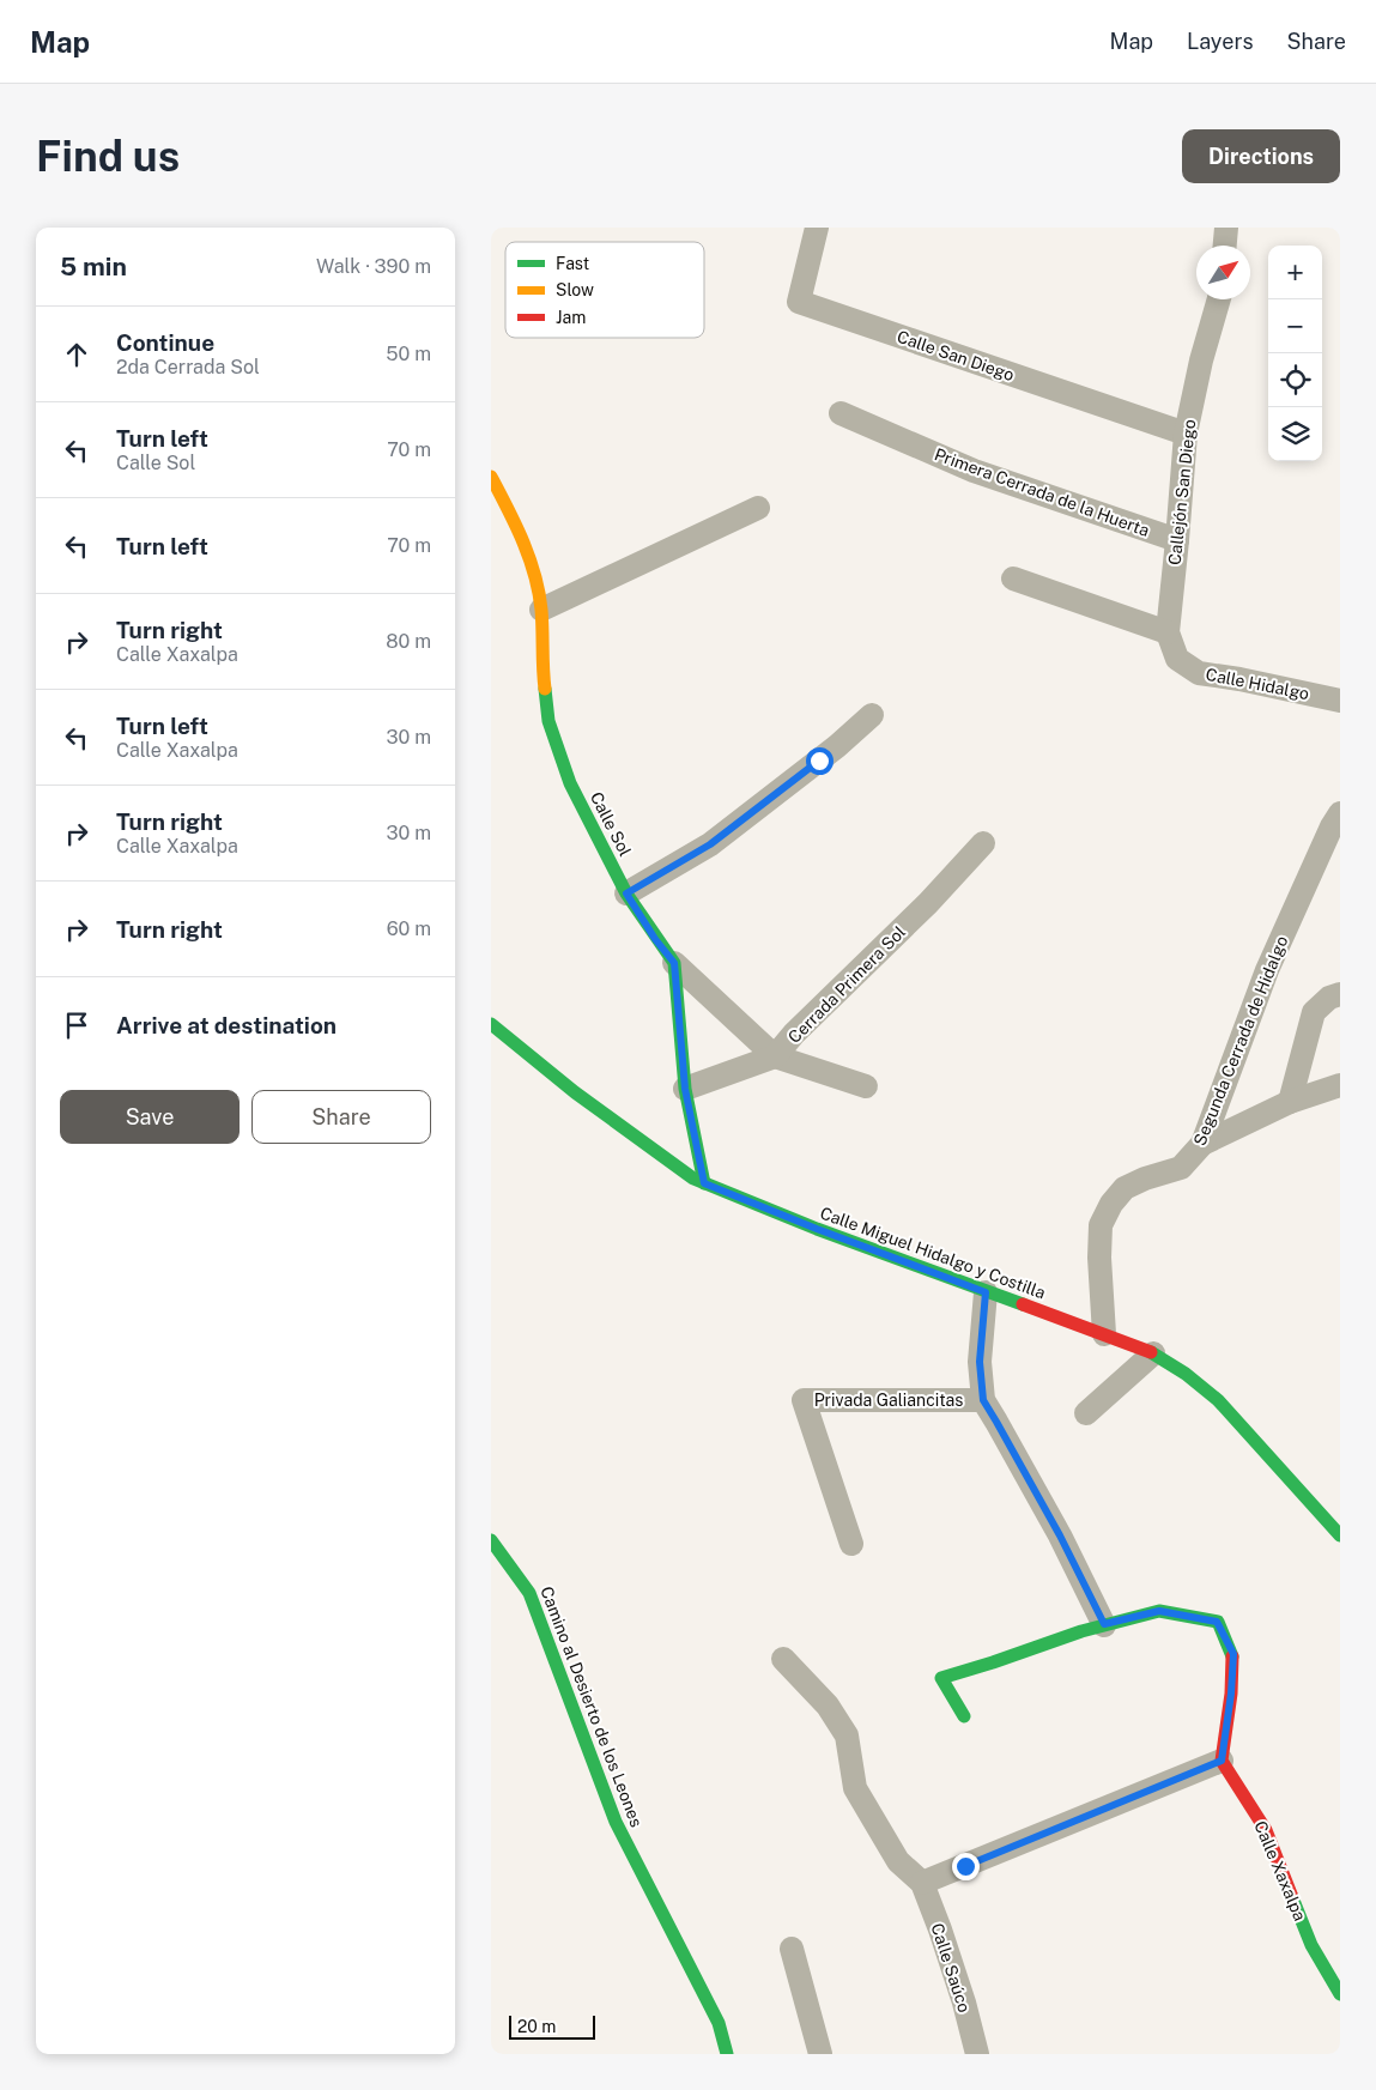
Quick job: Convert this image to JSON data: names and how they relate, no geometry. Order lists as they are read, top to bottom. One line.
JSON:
{"streets":{"street":["Calle San Diego","Primera Cerrada de la Huerta","Callejón San Diego","Calle Hidalgo","Calle Sol","Cerrada Primera Sol","Segunda Cerrada de Hidalgo","Calle Miguel Hidalgo y Costilla","Privada Galiancitas","Camino al Desierto de los Leones","Calle Xaxalpa","Calle Saúco"]},"crossings":[["Calle San Diego","Callejón San Diego"],["Primera Cerrada de la Huerta","Callejón San Diego"],["Callejón San Diego","Calle Hidalgo"],["Segunda Cerrada de Hidalgo","Calle Miguel Hidalgo y Costilla"]],"legend":["Fast","Slow","Jam"],"scale_bar":"20 m","north":"top right","page":{"header":"Map","nav":["Map","Layers","Share"],"buttons":["Directions",["Save","Share"]],"title":"Find us","heading":["5 min","Walk · 390 m"],"map_buttons":["+","−"],"list":[["Continue","2da Cerrada Sol","50 m"],["Turn left","Calle Sol","70 m"],["Turn left","70 m"],["Turn right","Calle Xaxalpa","80 m"],["Turn left","Calle Xaxalpa","30 m"],["Turn right","Calle Xaxalpa","30 m"],["Turn right","60 m"],"Arrive at destination"],"scale":"20 m"}}
